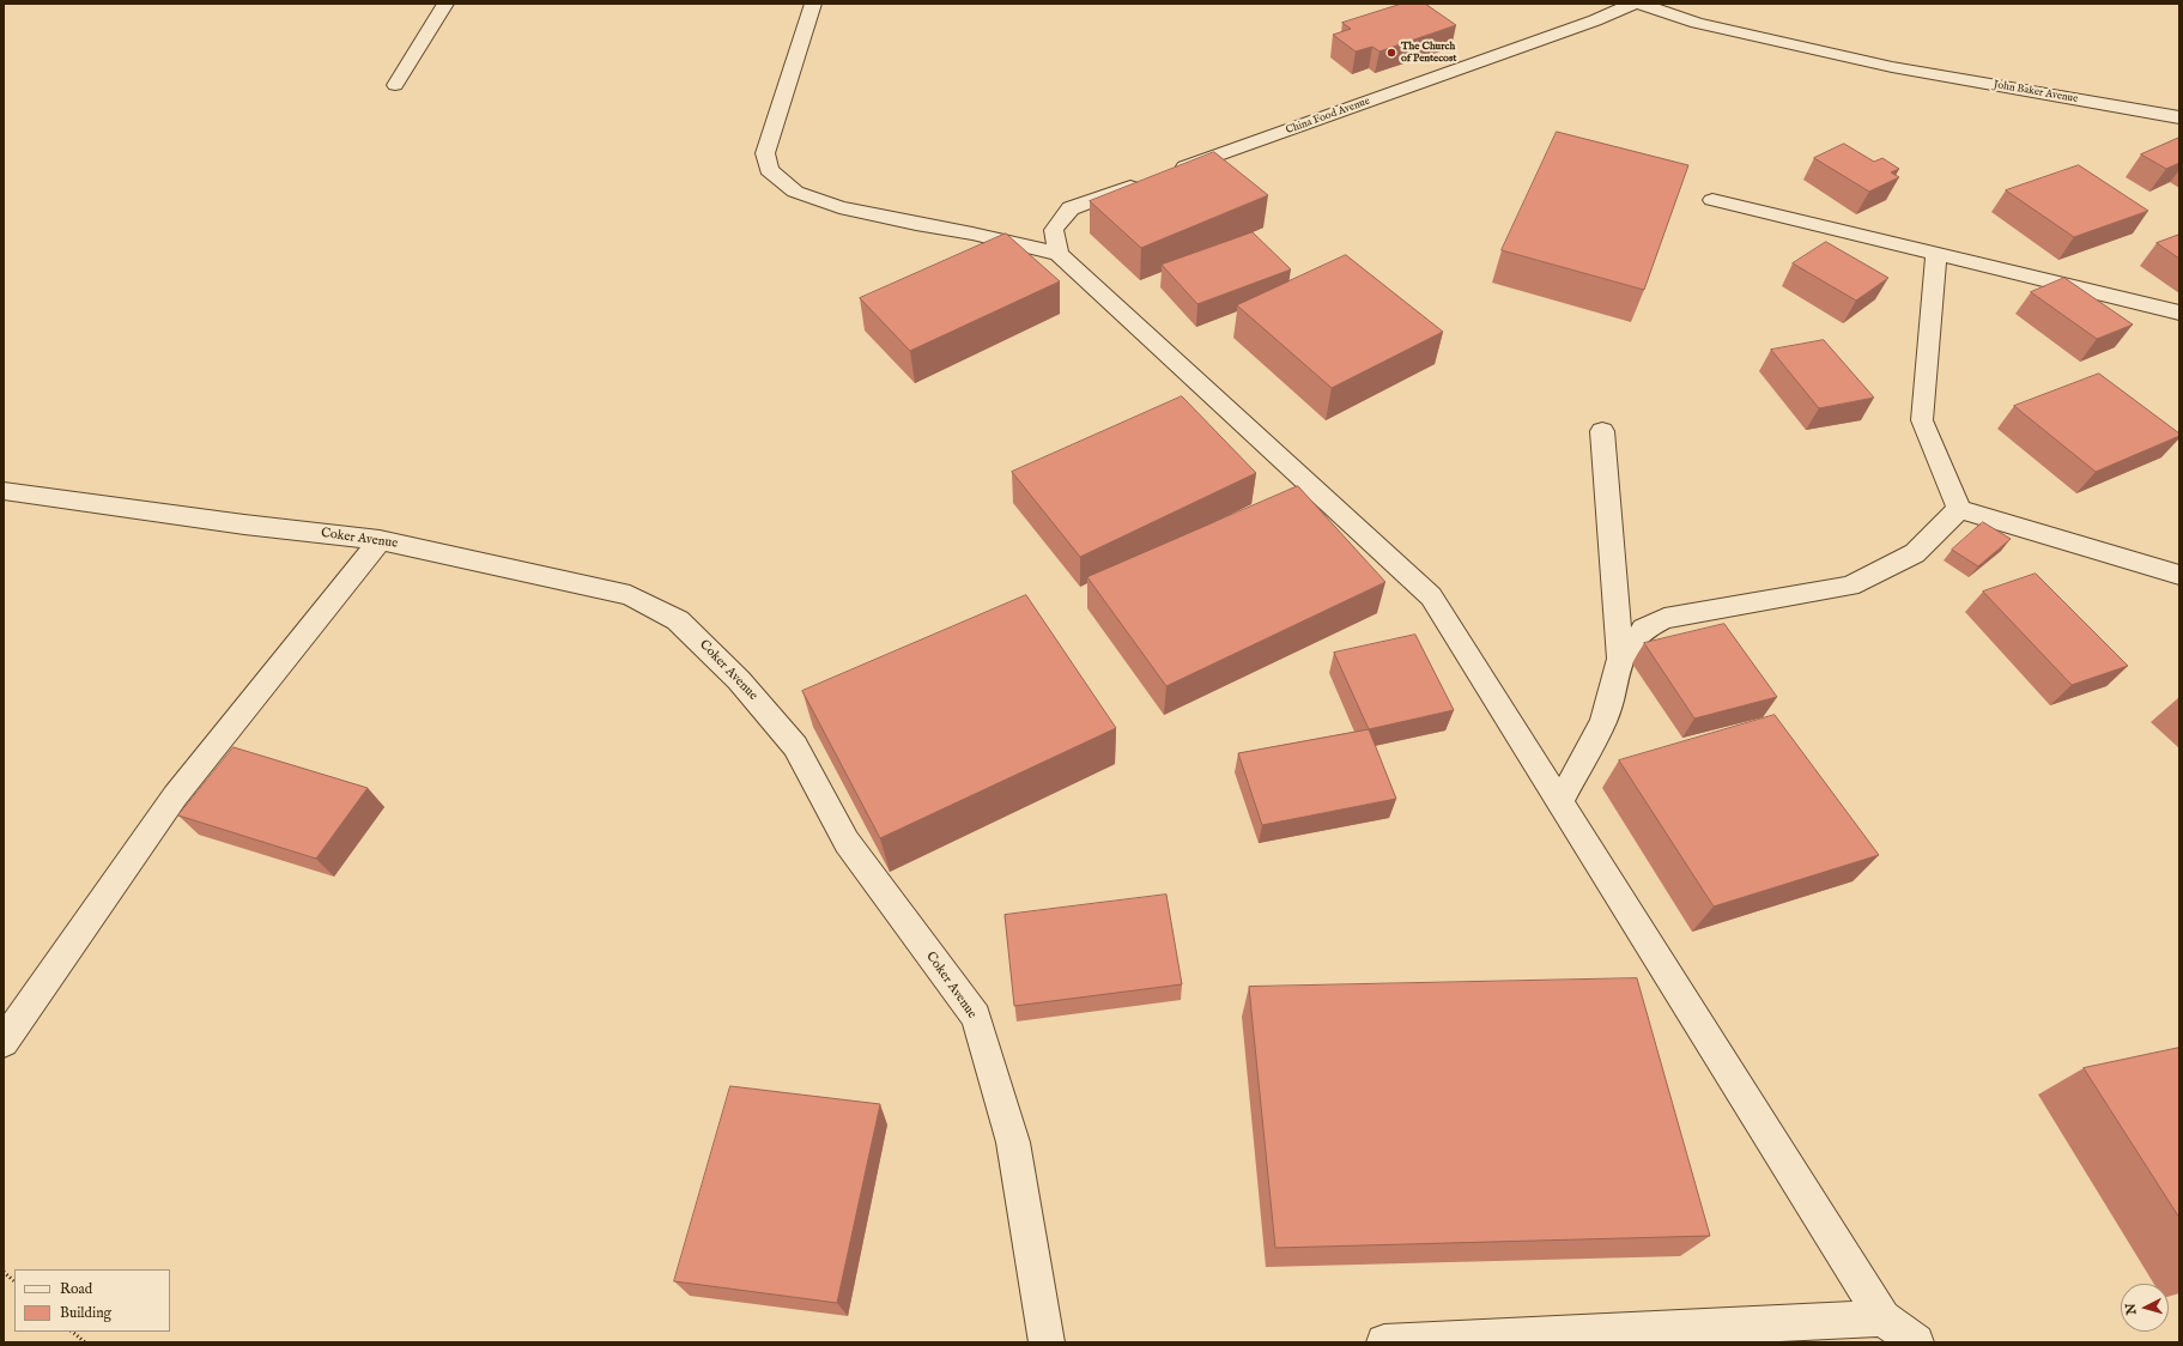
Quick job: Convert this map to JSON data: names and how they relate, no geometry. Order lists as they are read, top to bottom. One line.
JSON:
{"streets":{"street":["John Baker Avenue","China Food Avenue","Coker Avenue"]},"places":["The Church of Pentecost"],"legend":["Road","Building"],"north":"left"}
